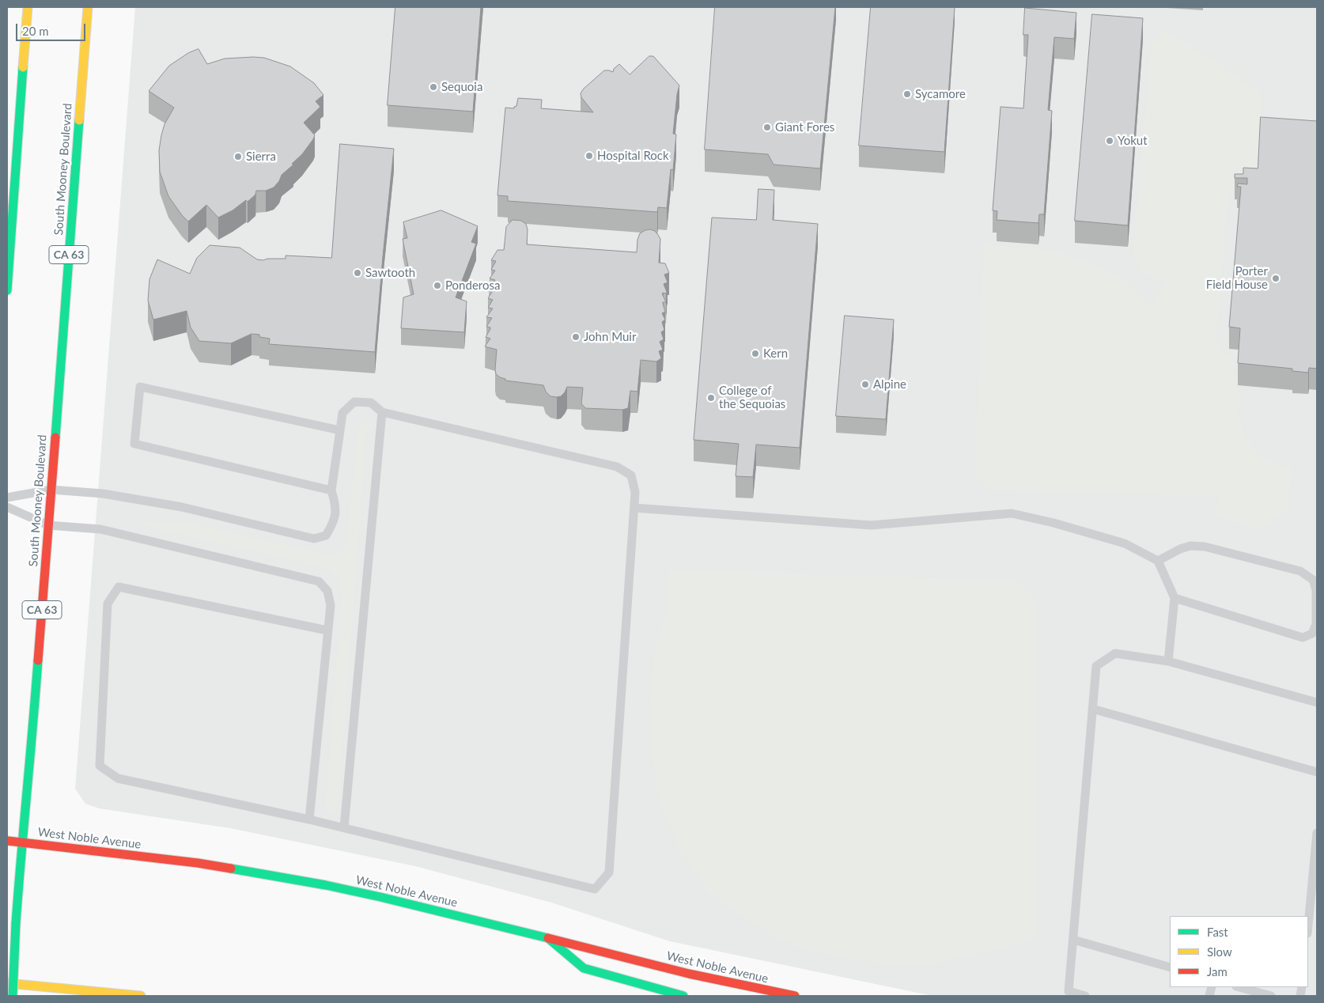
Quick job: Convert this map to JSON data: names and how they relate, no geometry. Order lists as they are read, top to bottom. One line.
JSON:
{"streets":{"main road":["South Mooney Boulevard","CA 63","West Noble Avenue"]},"crossings":[["South Mooney Boulevard","West Noble Avenue"]],"places":["Sequoia","Sycamore","Giant Fores","Yokut","Hospital Rock","Sierra","Sawtooth","Porter Field House","Ponderosa","John Muir","Kern","Alpine","College of the Sequoias"],"legend":["Fast","Slow","Jam"],"scale_bar":"20 m"}
